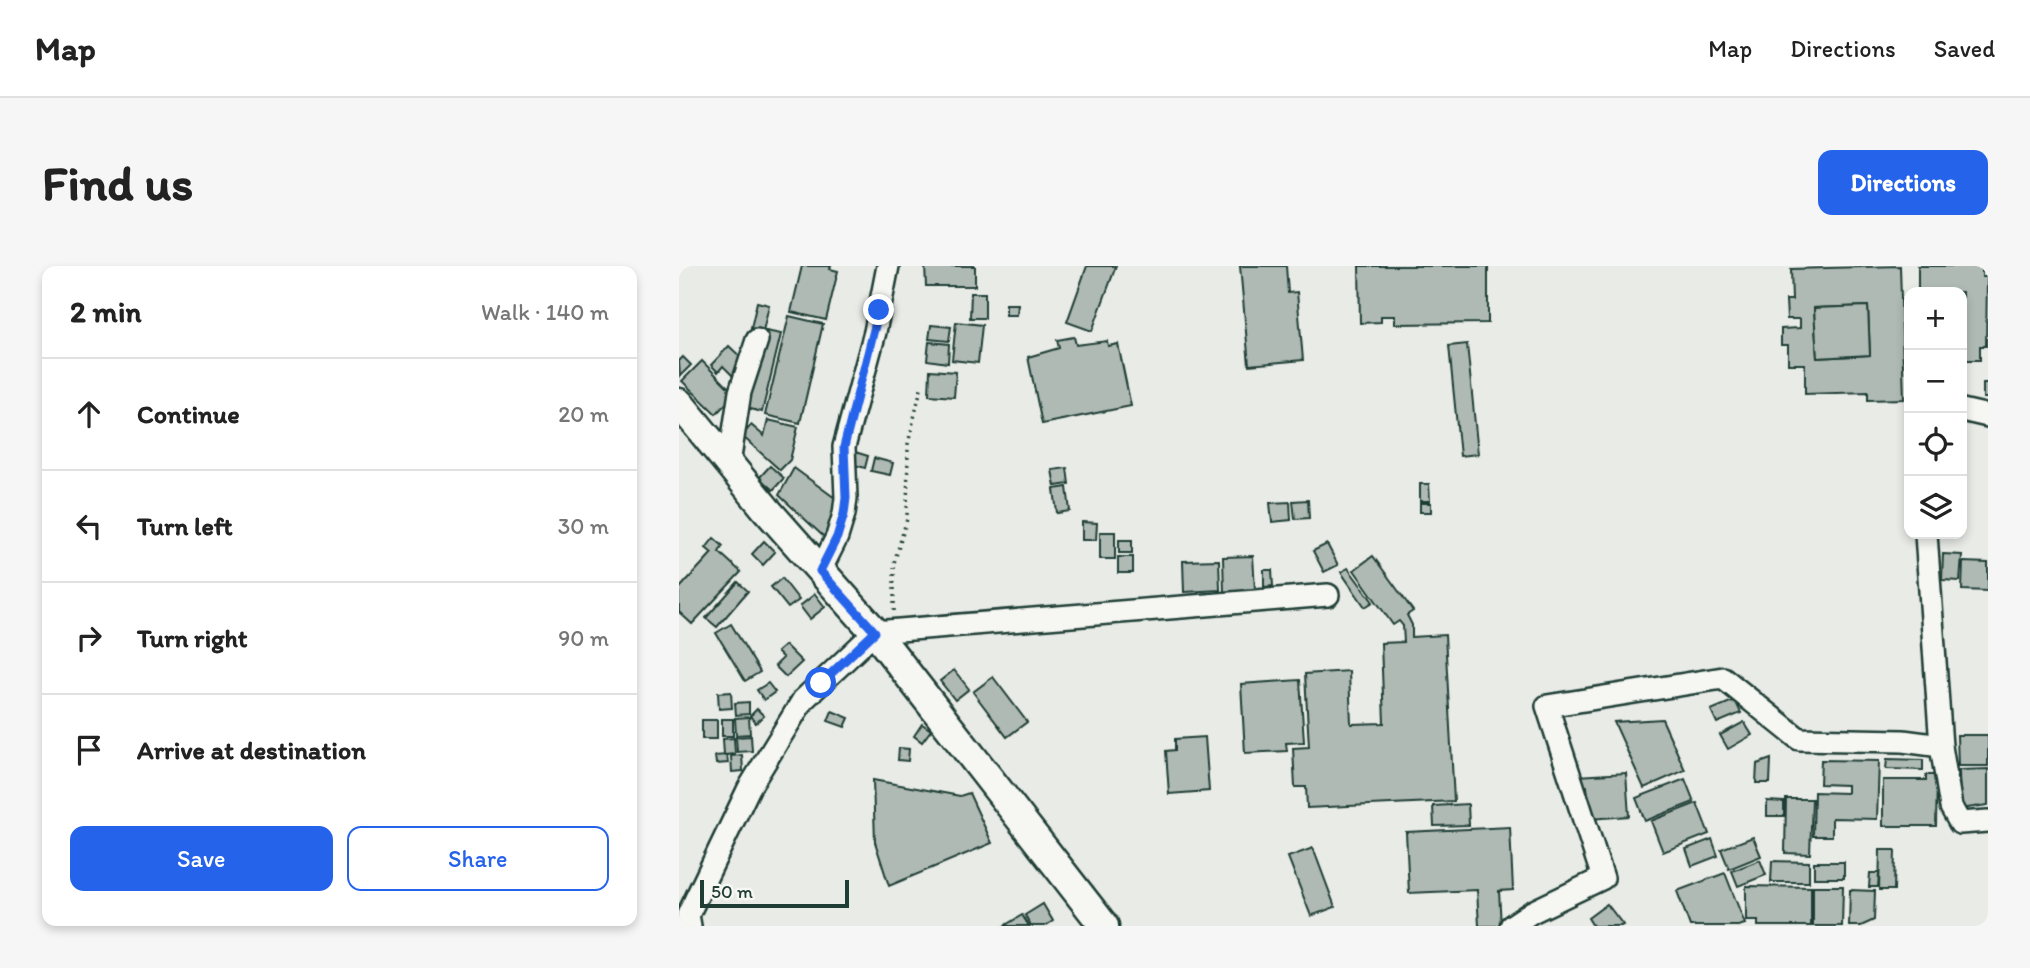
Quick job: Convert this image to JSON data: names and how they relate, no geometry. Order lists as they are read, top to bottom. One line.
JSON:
{"scale_bar":"50 m","page":{"header":"Map","nav":["Map","Directions","Saved"],"buttons":["Directions",["Save","Share"]],"title":"Find us","heading":["2 min","Walk · 140 m"],"map_buttons":["+","−"],"list":[["Continue","20 m"],["Turn left","30 m"],["Turn right","90 m"],"Arrive at destination"],"scale":"50 m"}}
